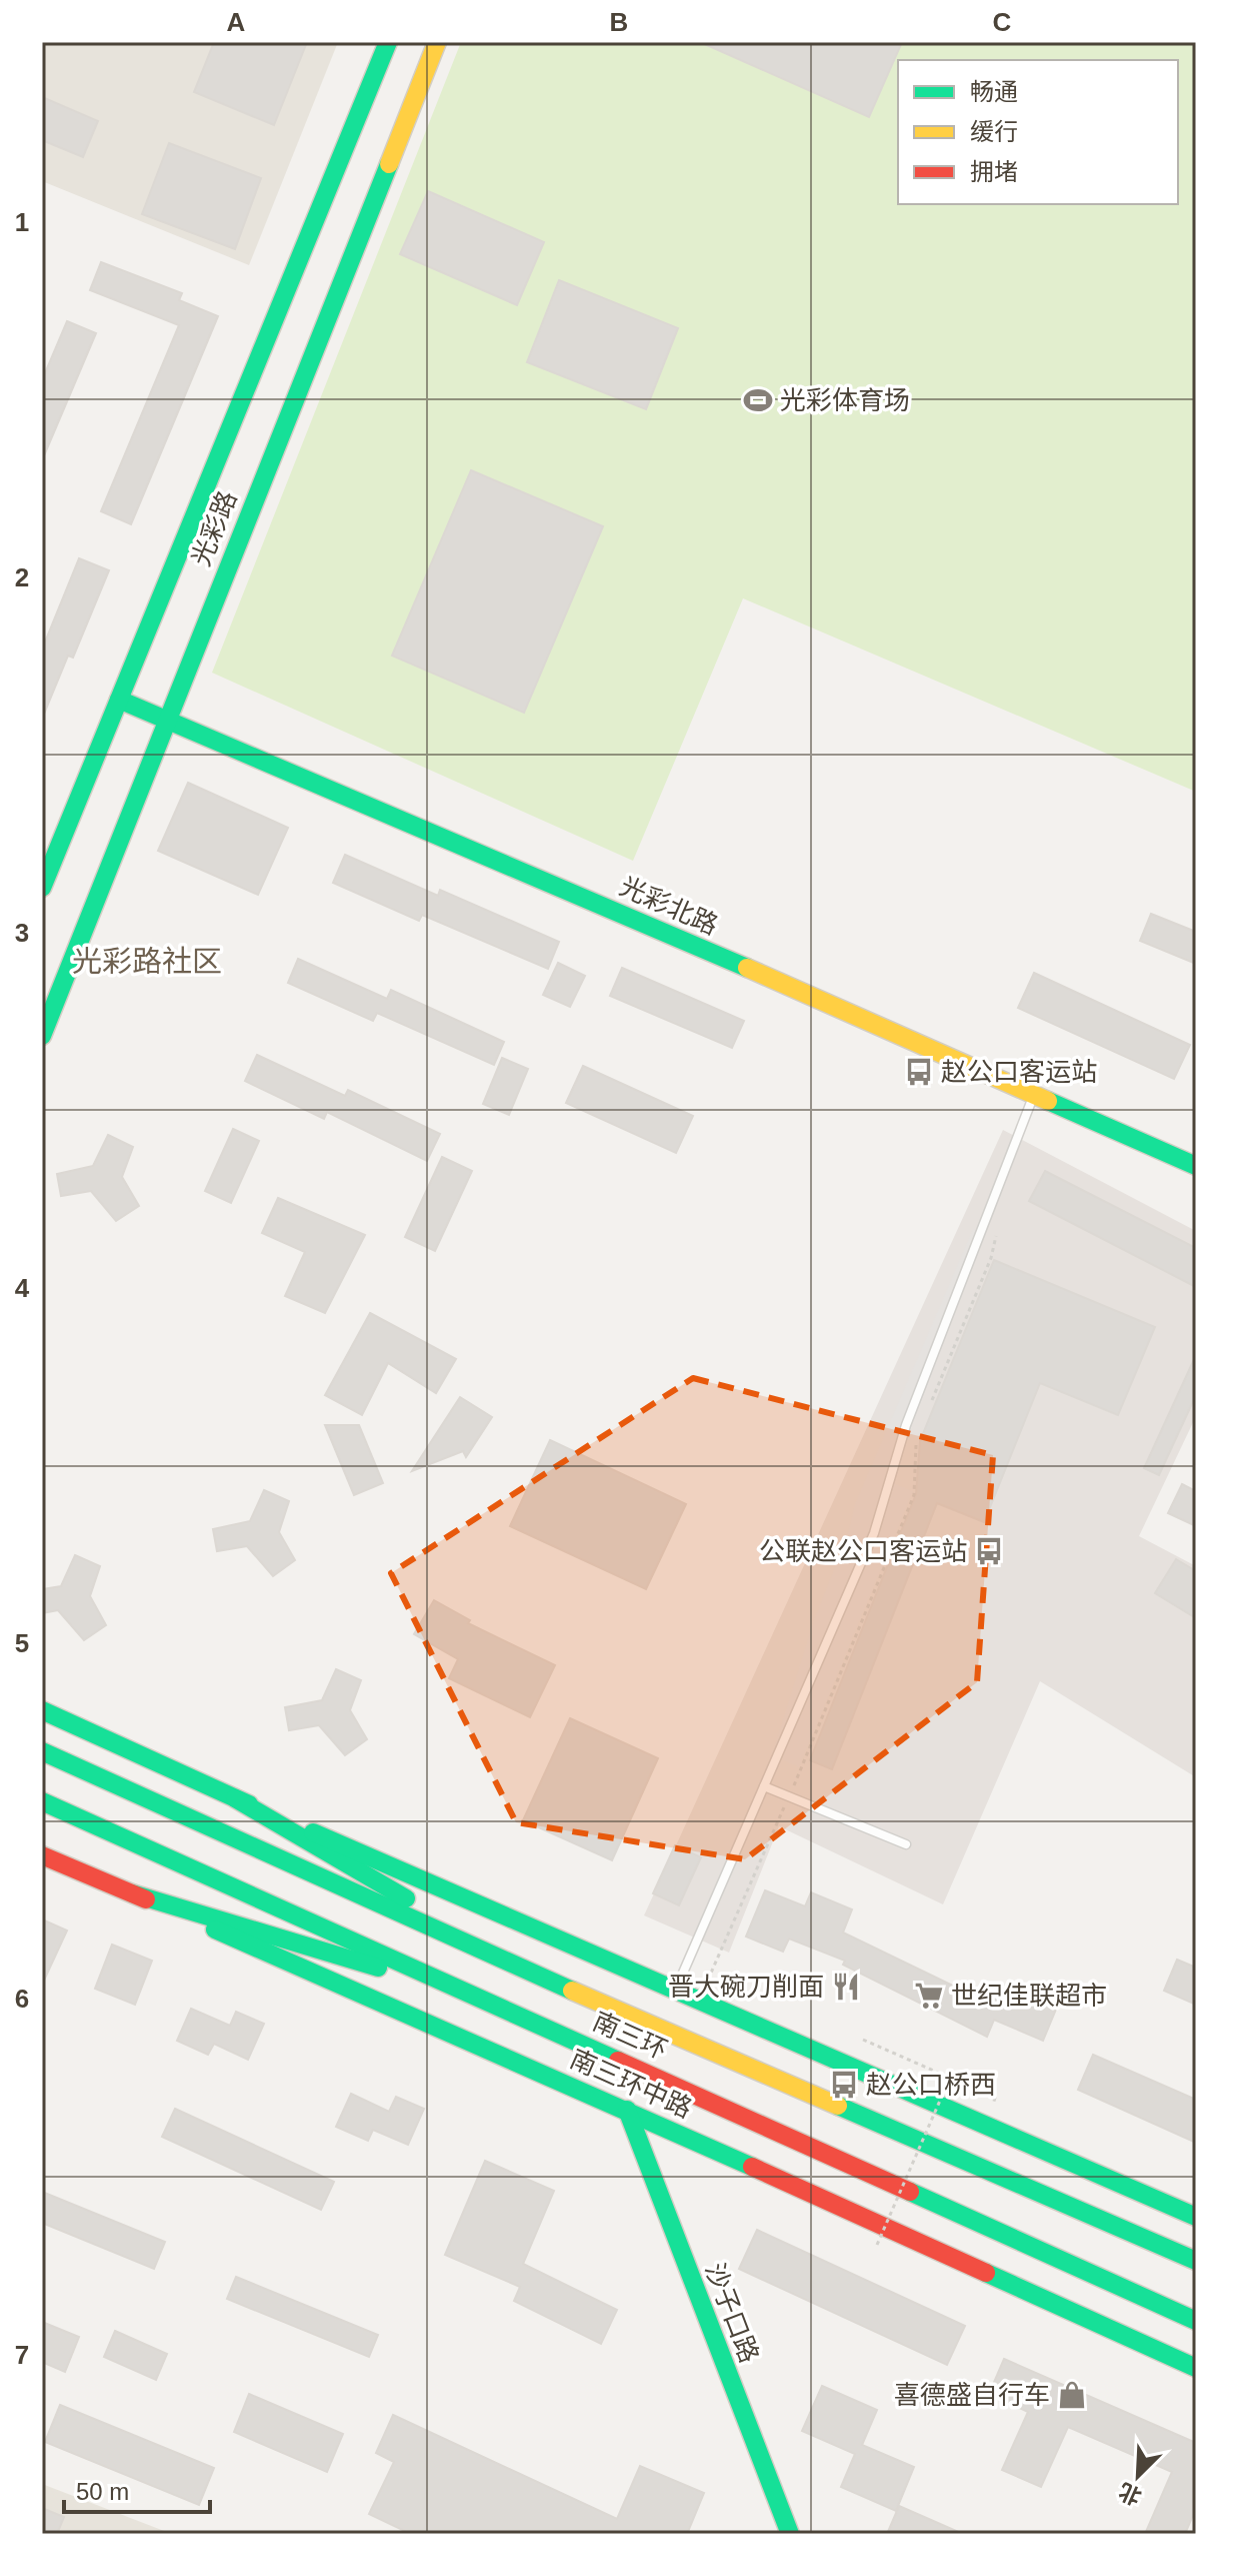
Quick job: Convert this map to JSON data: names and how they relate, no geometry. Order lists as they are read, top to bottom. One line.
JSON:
{"streets":{"main road":["光彩路","光彩北路","南三环","南三环中路","沙子口路"]},"crossings":[["光彩路","光彩北路"],["南三环中路","沙子口路"]],"districts":["光彩路社区"],"places":{"sports":["光彩体育场"],"bus stop":["赵公口客运站","公联赵公口客运站","赵公口桥西"],"restaurant":["晋大碗刀削面"],"supermarket":["世纪佳联超市"],"shop":["喜德盛自行车"]},"legend":["畅通","缓行","拥堵"],"scale_bar":"50 m","north":"bottom left","grid":{"columns":["A","B","C"],"rows":["1","2","3","4","5","6","7"]}}
